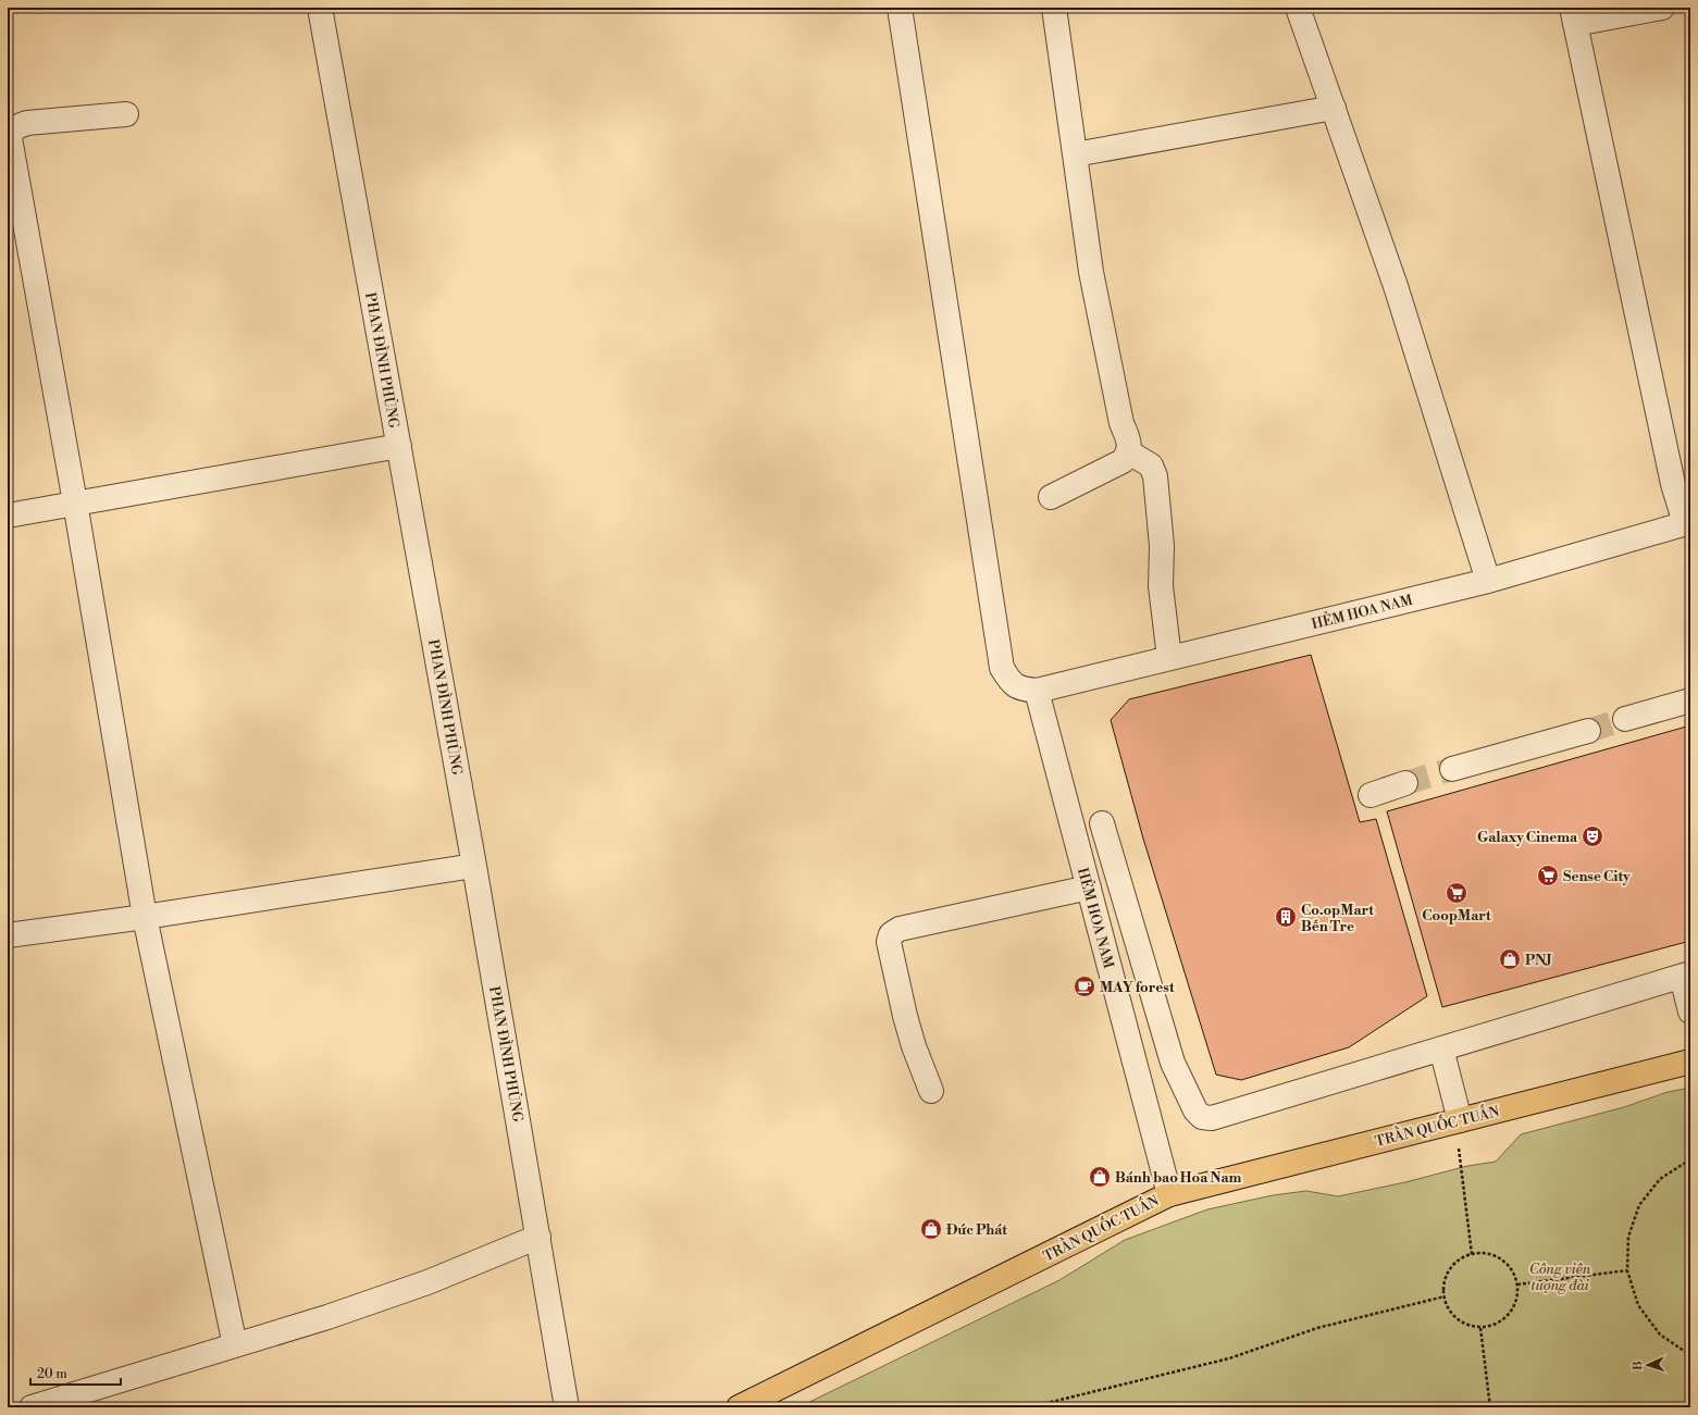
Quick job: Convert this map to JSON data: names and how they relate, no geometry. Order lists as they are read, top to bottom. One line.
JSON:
{"streets":{"main road":["TRẦN QUỐC TUẤN"],"street":["PHAN ĐÌNH PHÙNG","HẺM HOA NAM"]},"crossings":[["HẺM HOA NAM","TRẦN QUỐC TUẤN"]],"parks":["Công viên tượng đài"],"places":{"theatre":["Galaxy Cinema"],"supermarket":["Sense City","CoopMart"],"building":["Co.opMart Bến Tre"],"shop":["PNJ","Bánh bao Hoa Nam","Đức Phát"],"cafe":["MAY forest"]},"scale_bar":"20 m","north":"left"}
